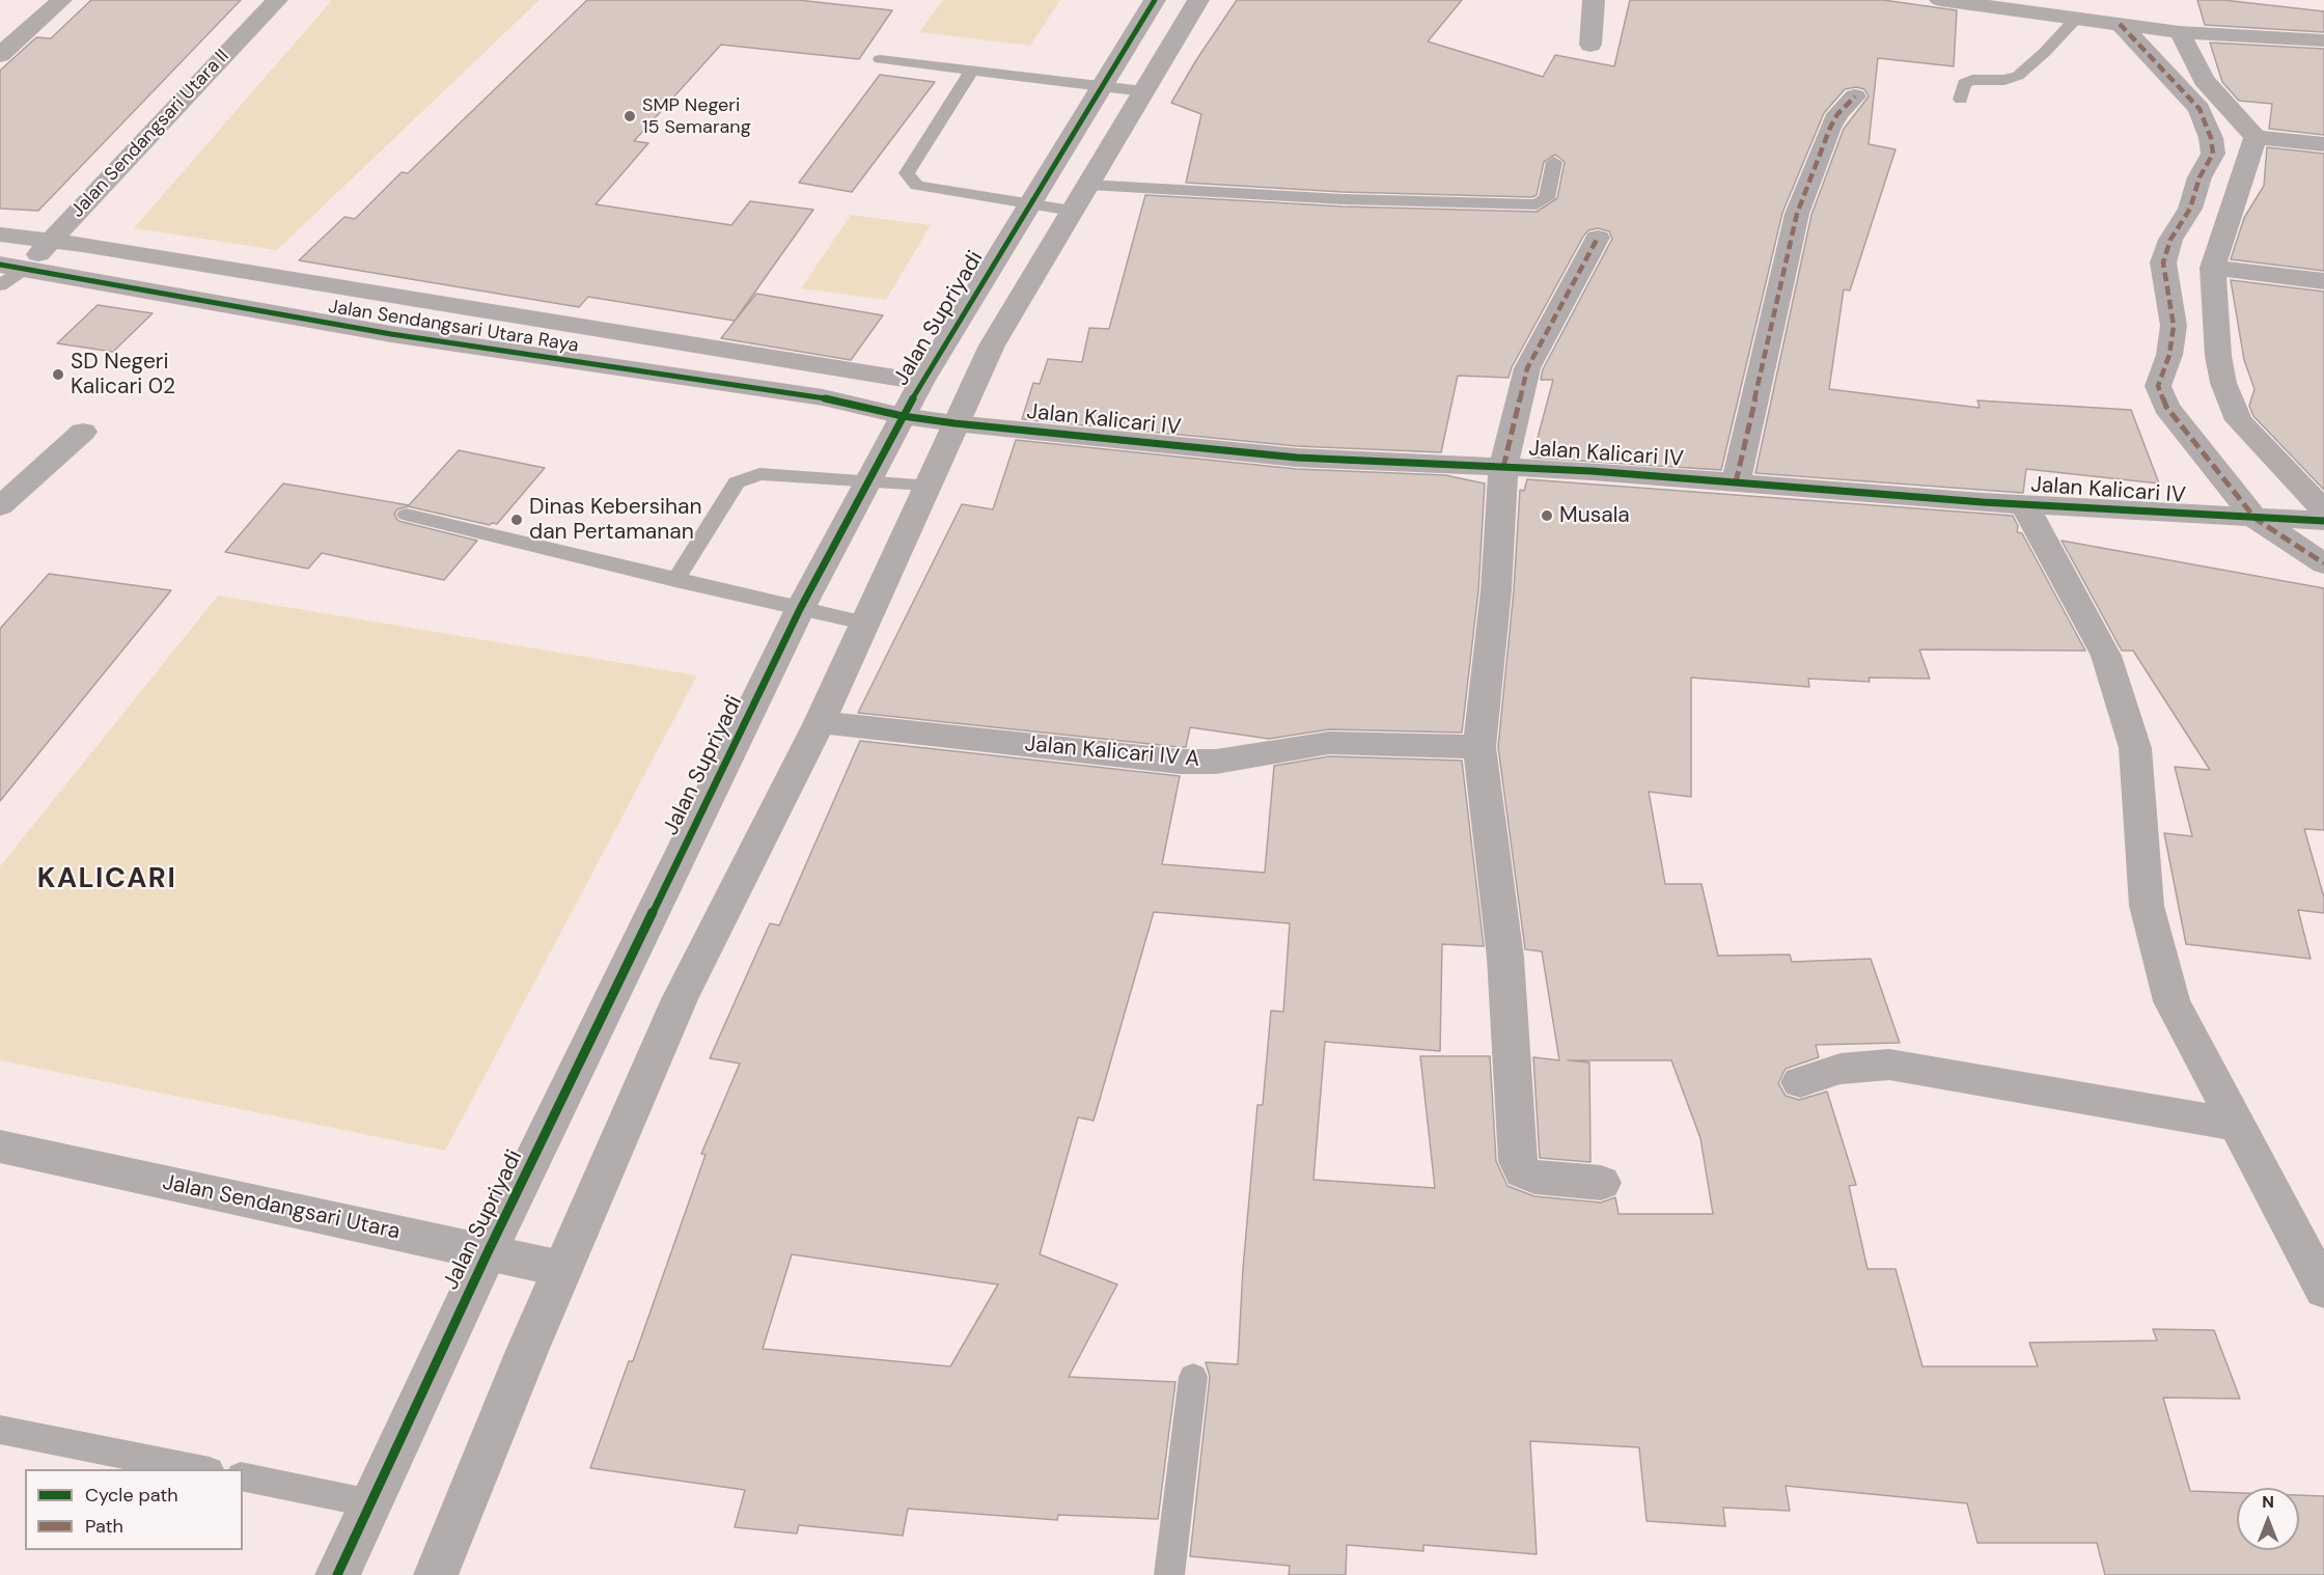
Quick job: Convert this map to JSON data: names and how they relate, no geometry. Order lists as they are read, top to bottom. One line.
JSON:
{"streets":{"street":["Jalan Sendangsari Utara II","Jalan Supriyadi","Jalan Sendangsari Utara Raya","Jalan Kalicari IV","Jalan Kalicari IV A","Jalan Sendangsari Utara"]},"crossings":[["Jalan Sendangsari Utara II","Jalan Sendangsari Utara Raya"],["Jalan Supriyadi","Jalan Sendangsari Utara Raya"],["Jalan Supriyadi","Jalan Sendangsari Utara"],["Jalan Sendangsari Utara Raya","Jalan Kalicari IV"]],"districts":["KALICARI"],"places":["SMP Negeri 15 Semarang","SD Negeri Kalicari 02","Musala","Dinas Kebersihan dan Pertamanan"],"legend":["Cycle path","Path"],"north":"top"}
